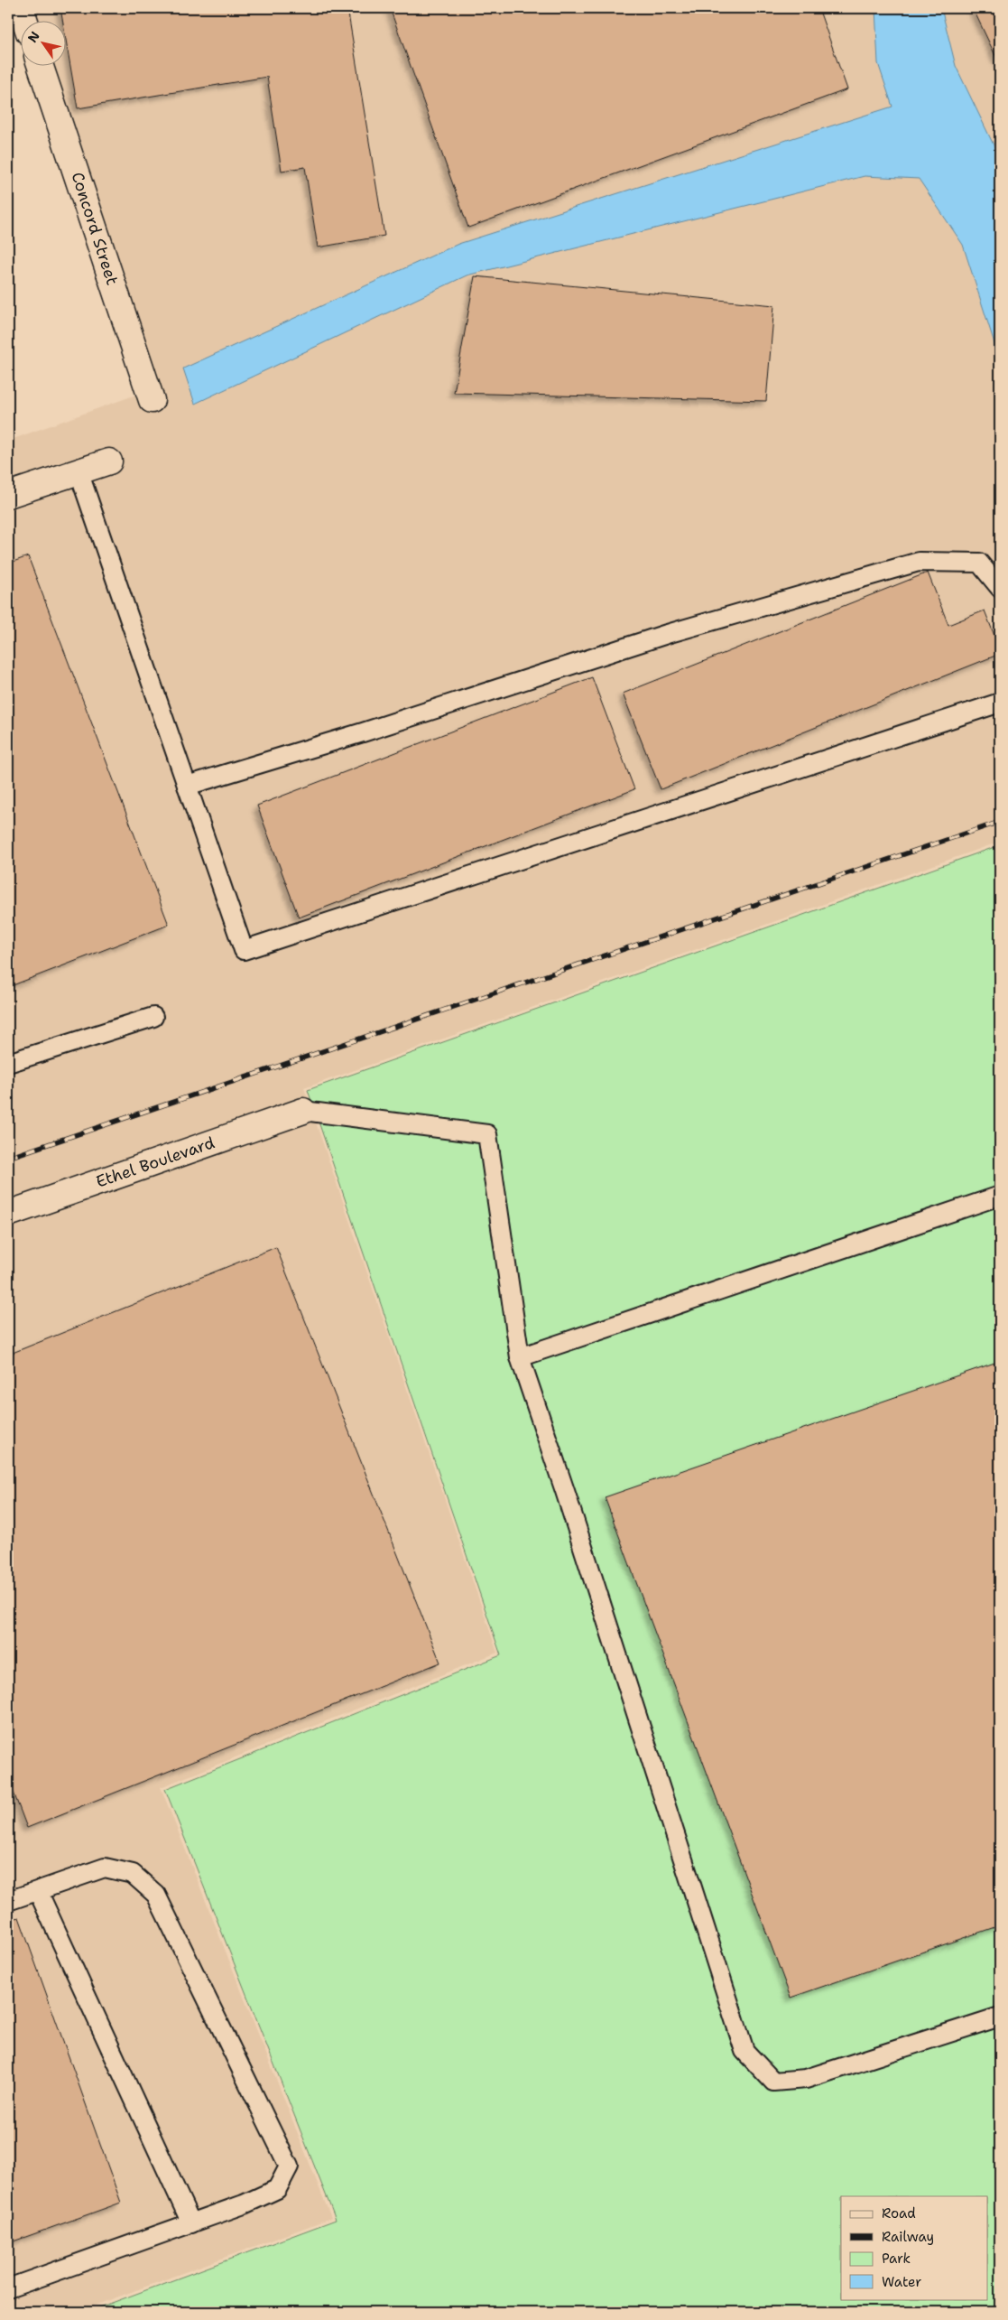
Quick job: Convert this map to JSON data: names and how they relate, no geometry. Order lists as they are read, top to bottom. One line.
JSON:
{"streets":{"street":["Concord Street","Ethel Boulevard"]},"legend":["Road","Railway","Park","Water"],"north":"top left"}
